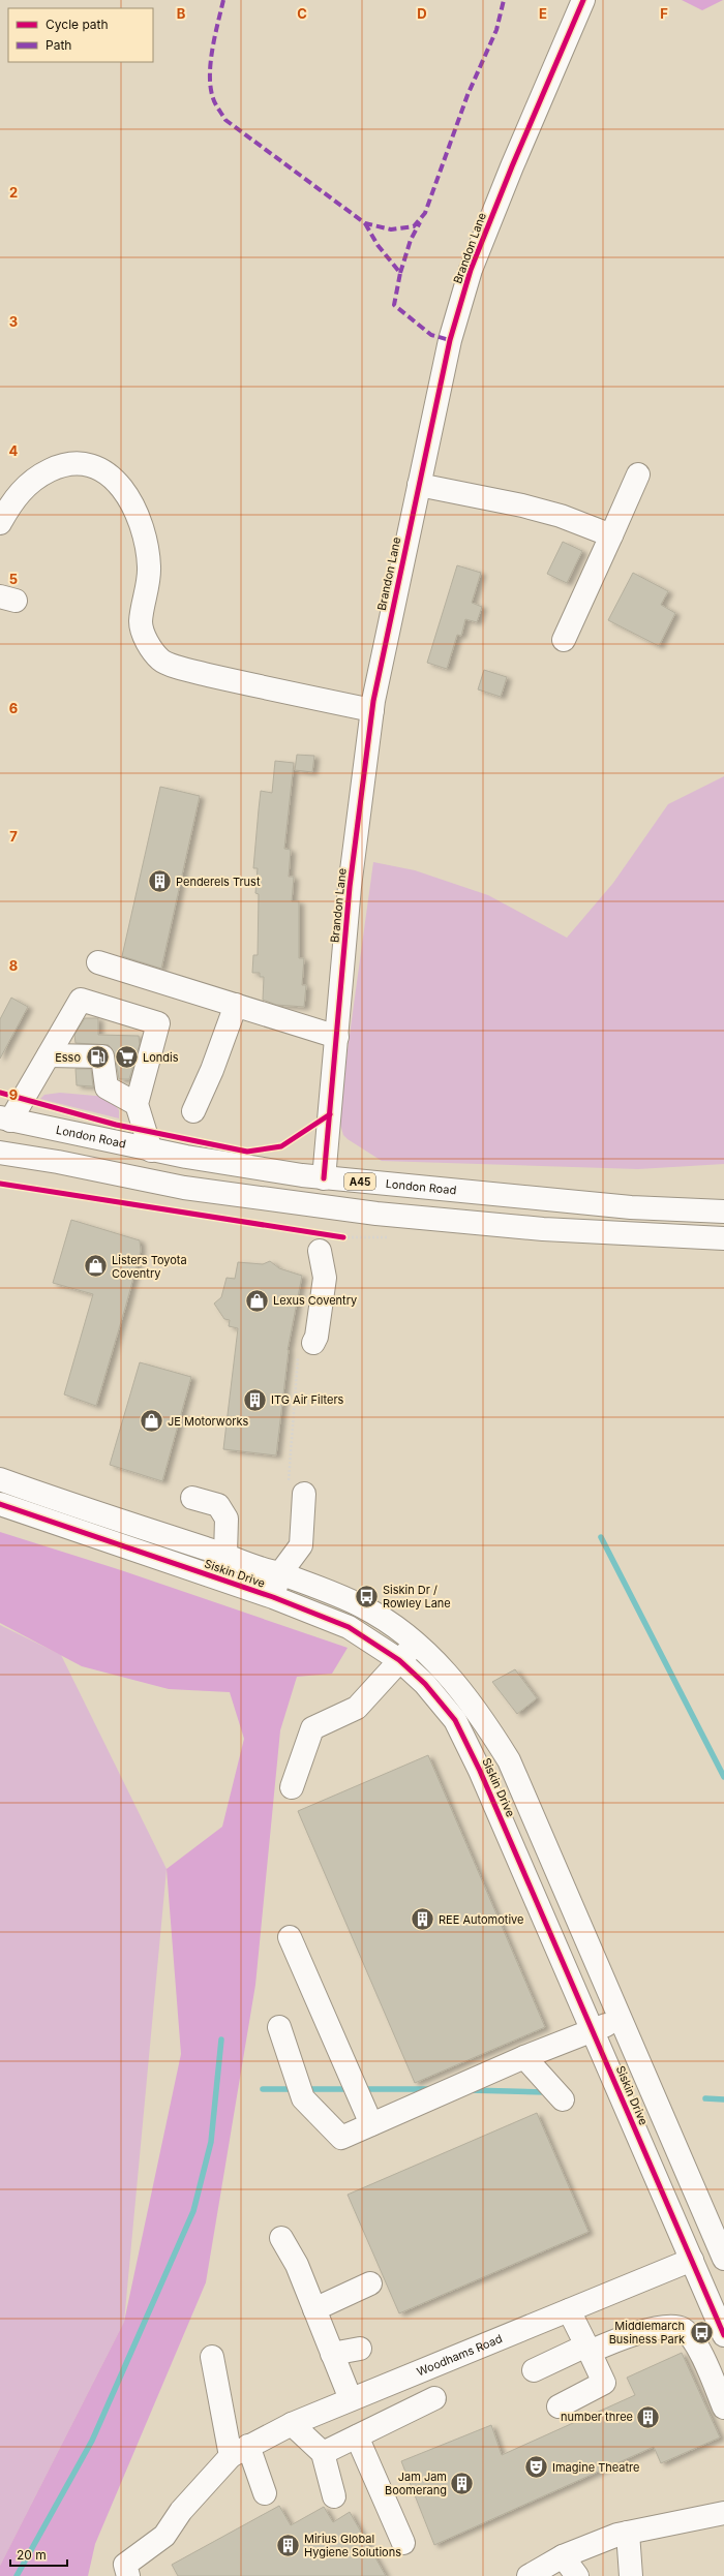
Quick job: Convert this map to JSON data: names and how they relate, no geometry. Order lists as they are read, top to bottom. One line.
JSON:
{"streets":{"main road":["Brandon Lane","London Road","A45","Siskin Drive","Woodhams Road"]},"crossings":[["Brandon Lane","London Road"],["Siskin Drive","Woodhams Road"]],"places":{"building":["Penderels Trust","ITG Air Filters","REE Automotive","number three","Jam Jam Boomerang","Mirius Global Hygiene Solutions"],"fuel station":["Esso"],"supermarket":["Londis"],"shop":["Listers Toyota Coventry","Lexus Coventry","JE Motorworks"],"bus stop":["Siskin Dr / Rowley Lane","Middlemarch Business Park"],"theatre":["Imagine Theatre"]},"legend":["Cycle path","Path"],"scale_bar":"20 m","grid":{"columns":["B","C","D","E","F"],"rows":["2","3","4","5","6","7","8","9"]}}
